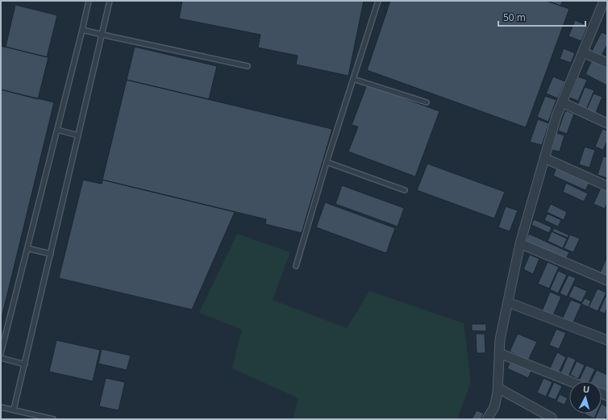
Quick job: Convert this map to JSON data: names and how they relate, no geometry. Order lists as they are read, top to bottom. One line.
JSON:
{"scale_bar":"50 m","north":"top"}
